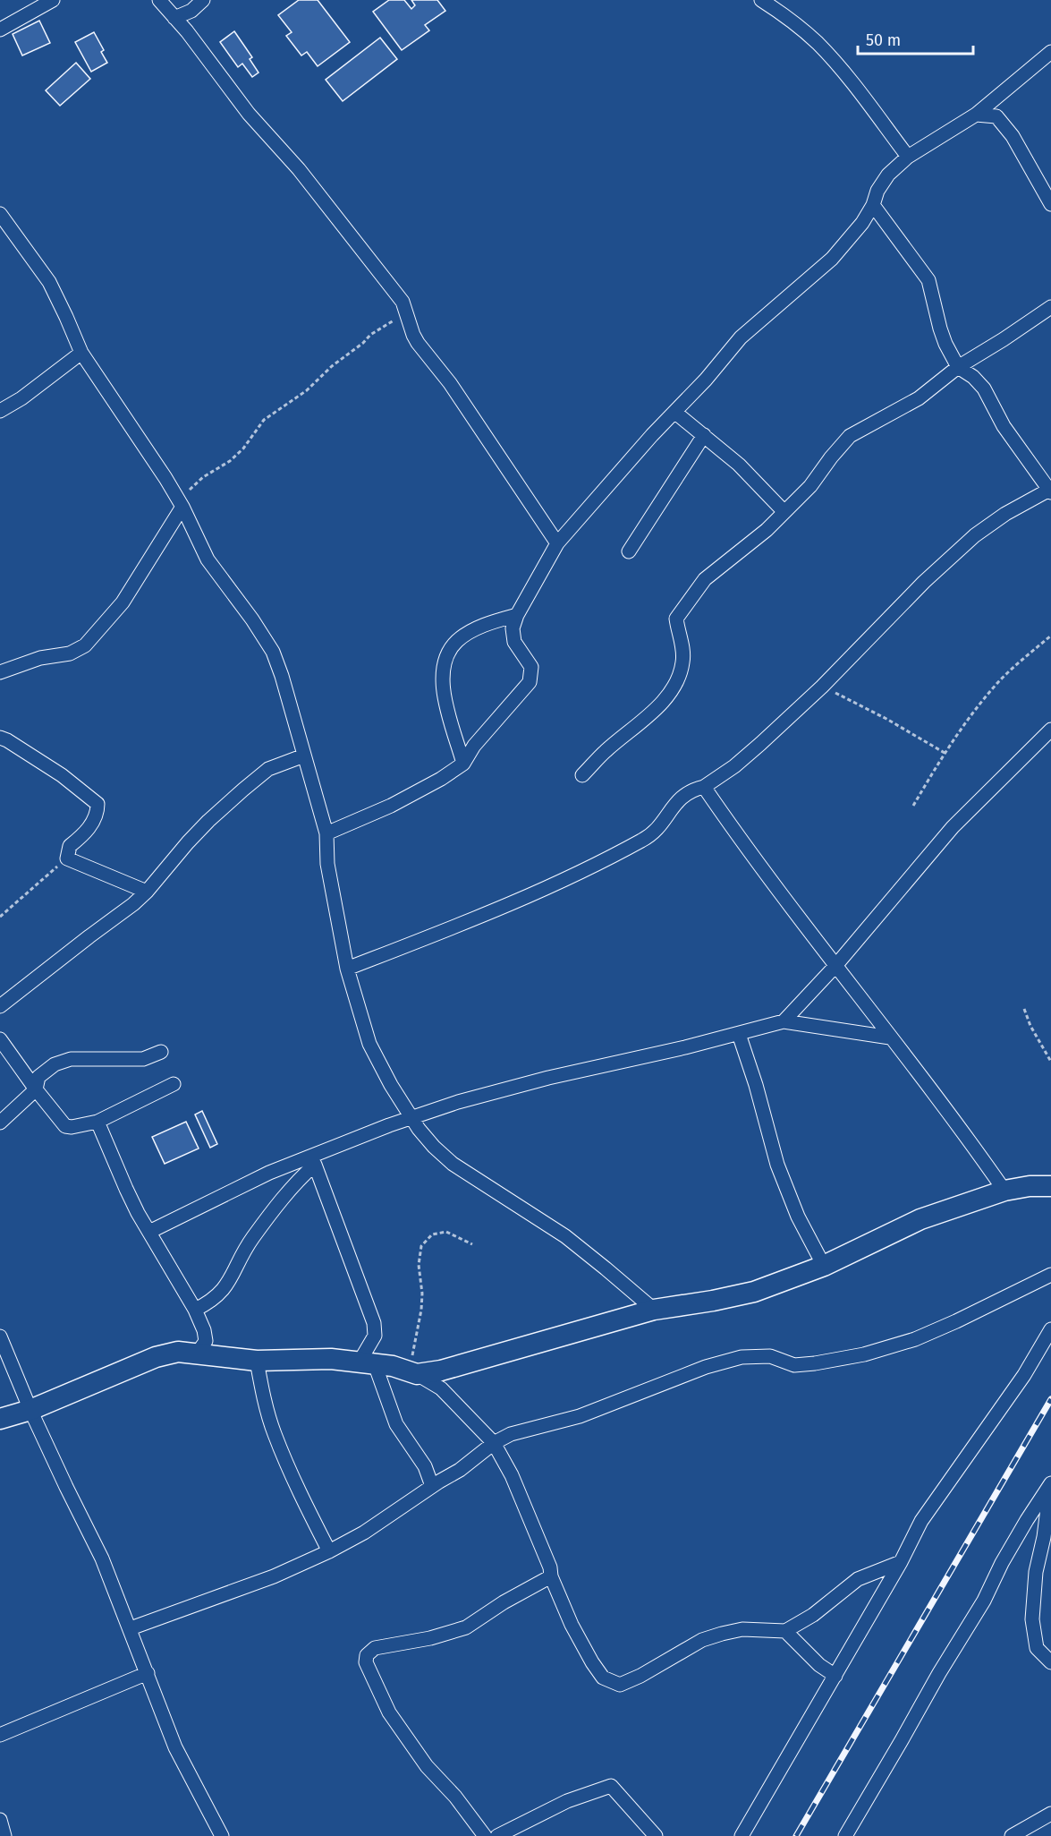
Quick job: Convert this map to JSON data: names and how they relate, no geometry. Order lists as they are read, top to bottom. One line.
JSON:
{"scale_bar":"50 m"}
